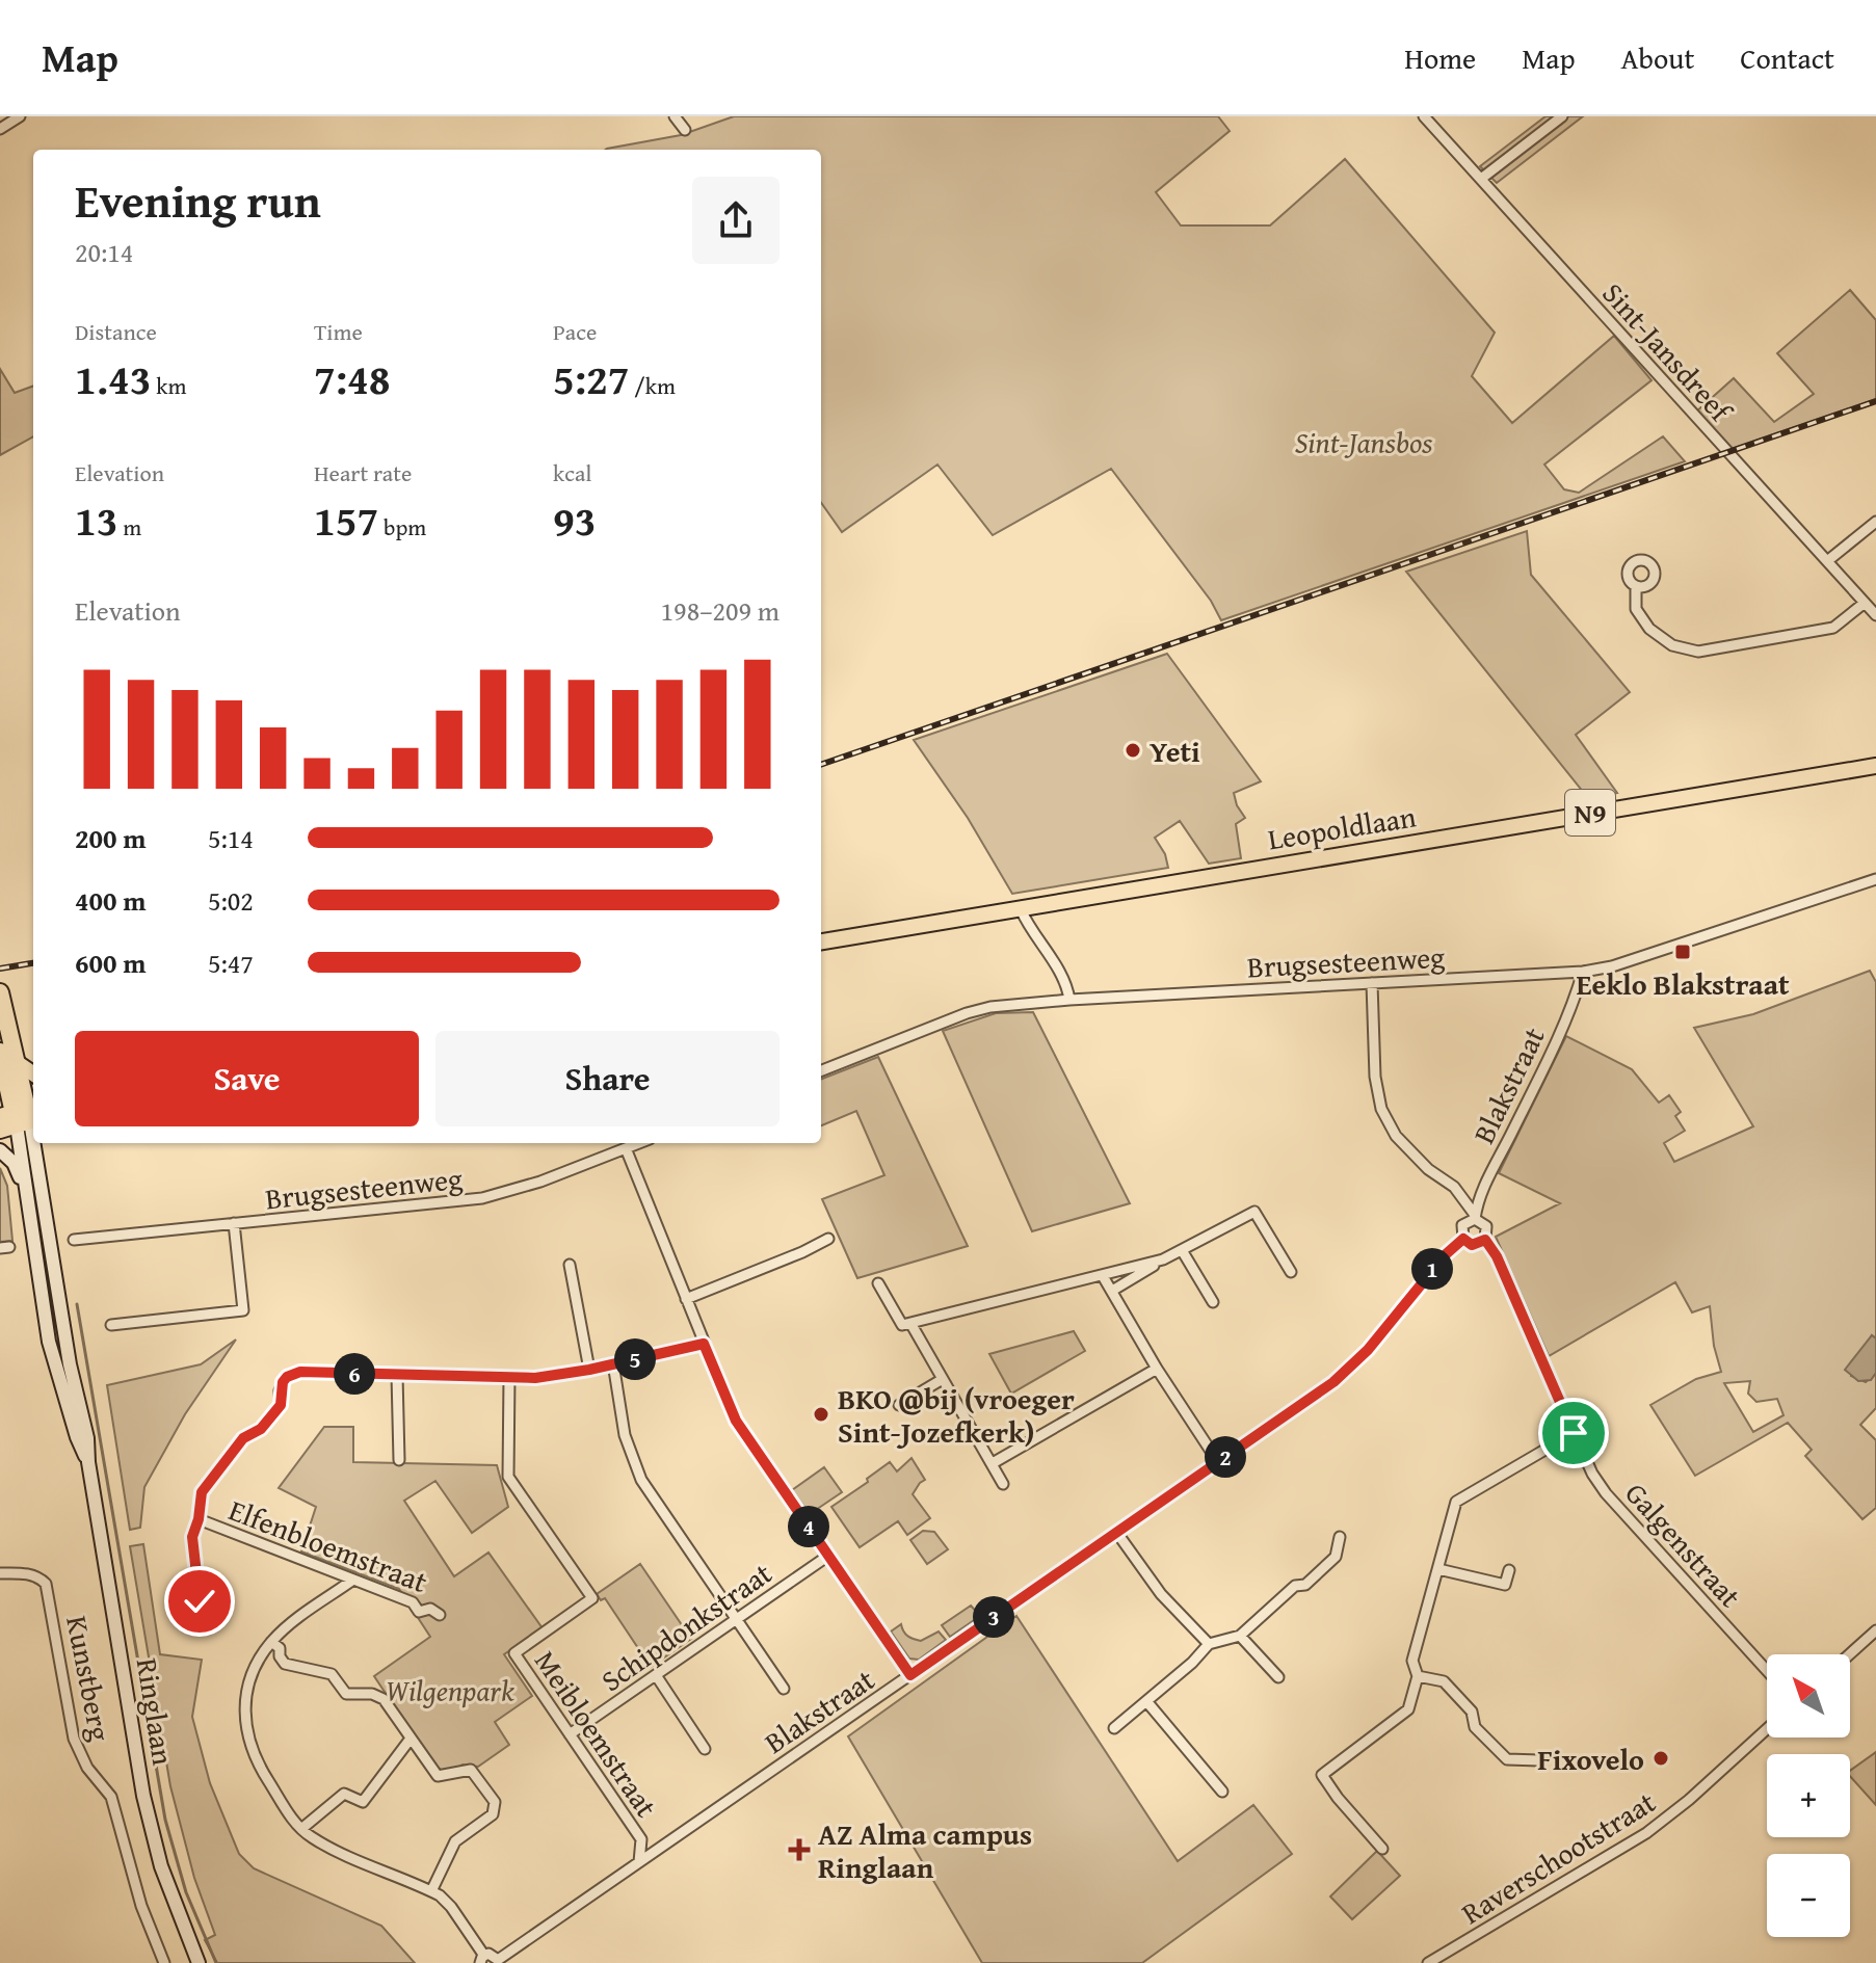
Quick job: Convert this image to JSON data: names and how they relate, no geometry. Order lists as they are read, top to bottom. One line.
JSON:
{"streets":{"highway":["Ringlaan"],"main road":["N9","Leopoldlaan"],"street":["Sint-Jansdreef","Brugsesteenweg","Blakstraat","Galgenstraat","Elfenbloemstraat","Schipdonkstraat","Kunstberg","Meibloemstraat","Raverschootstraat"]},"crossings":[["Brugsesteenweg","Blakstraat"],["Blakstraat","Galgenstraat"],["Blakstraat","Meibloemstraat"],["Schipdonkstraat","Meibloemstraat"]],"parks":["Sint-Jansbos","Wilgenpark"],"places":{"other":["Yeti","BKO @bij (vroeger Sint-Jozefkerk)","Fixovelo"],"transit":["Eeklo Blakstraat"],"health":["AZ Alma campus Ringlaan"]},"north":"top left","page":{"header":"Map","nav":["Home","Map","About","Contact"],"heading":["Evening run","20:14"],"stats":[["Distance","1.43 km"],["Time","7:48"],["Pace","5:27 /km"],["Elevation","13 m"],["Heart rate","157 bpm"],["kcal","93"]],"chart":["Elevation","198–209 m"],"list":[{"name":"200 m","note":"5:14"},{"name":"400 m","note":"5:02"},{"name":"600 m","note":"5:47"}],"buttons":["Save","Share"],"pins":["1","5","6","2","4","3"],"map_buttons":["+","−"]}}
